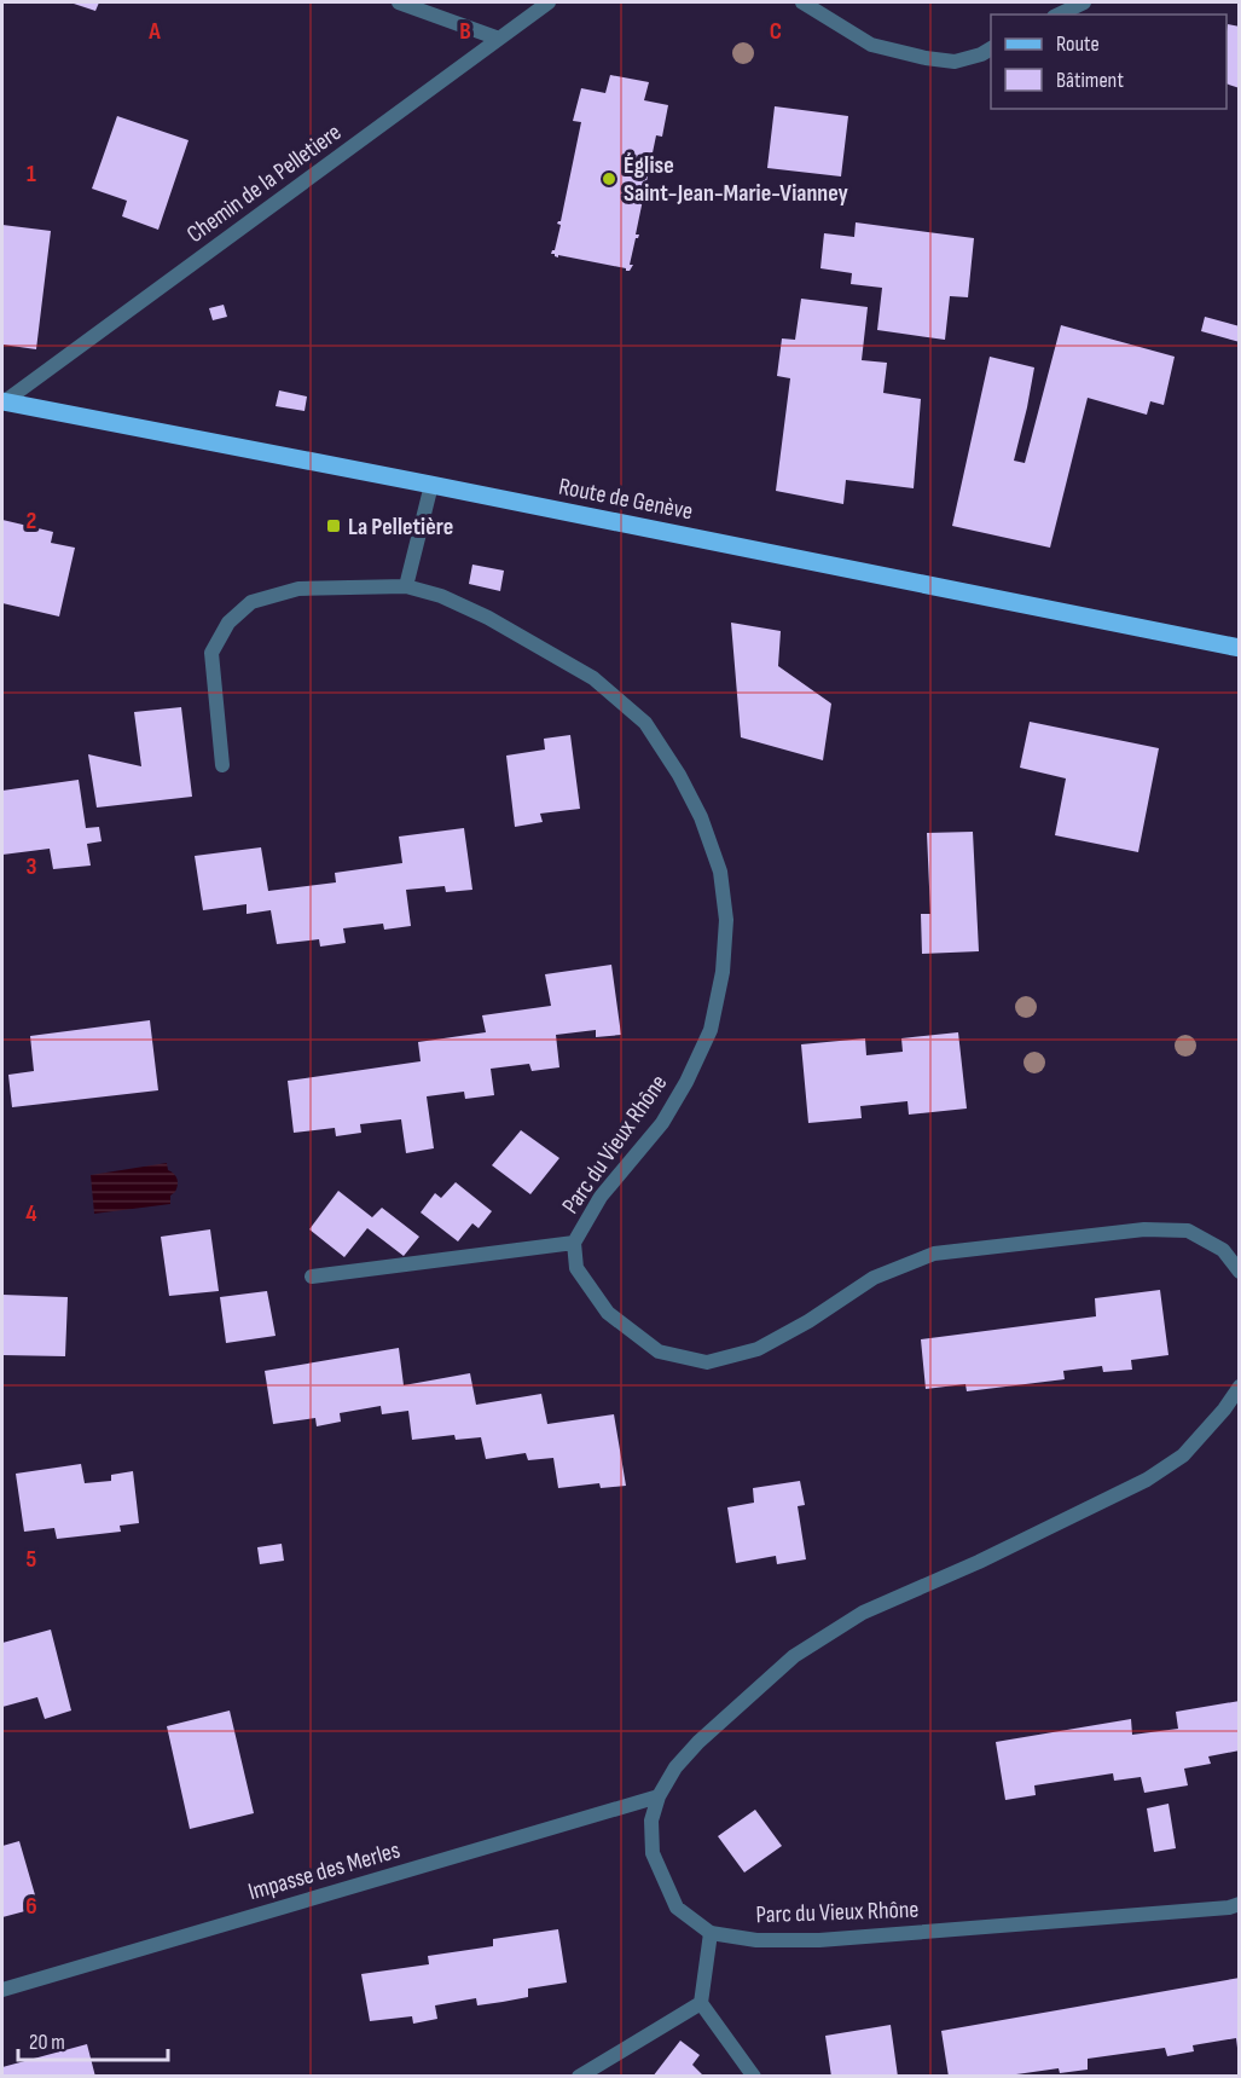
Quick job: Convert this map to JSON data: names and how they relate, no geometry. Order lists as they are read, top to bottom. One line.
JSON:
{"streets":{"main road":["Route de Genève"],"street":["Chemin de la Pelletiere","Parc du Vieux Rhône","Impasse des Merles"]},"crossings":[["Chemin de la Pelletiere","Route de Genève"],["Parc du Vieux Rhône","Impasse des Merles"]],"places":{"other":["Église Saint-Jean-Marie-Vianney"],"transit":["La Pelletière"]},"legend":["Route","Bâtiment"],"scale_bar":"20 m","grid":{"columns":["A","B","C"],"rows":["1","2","3","4","5","6"]}}
